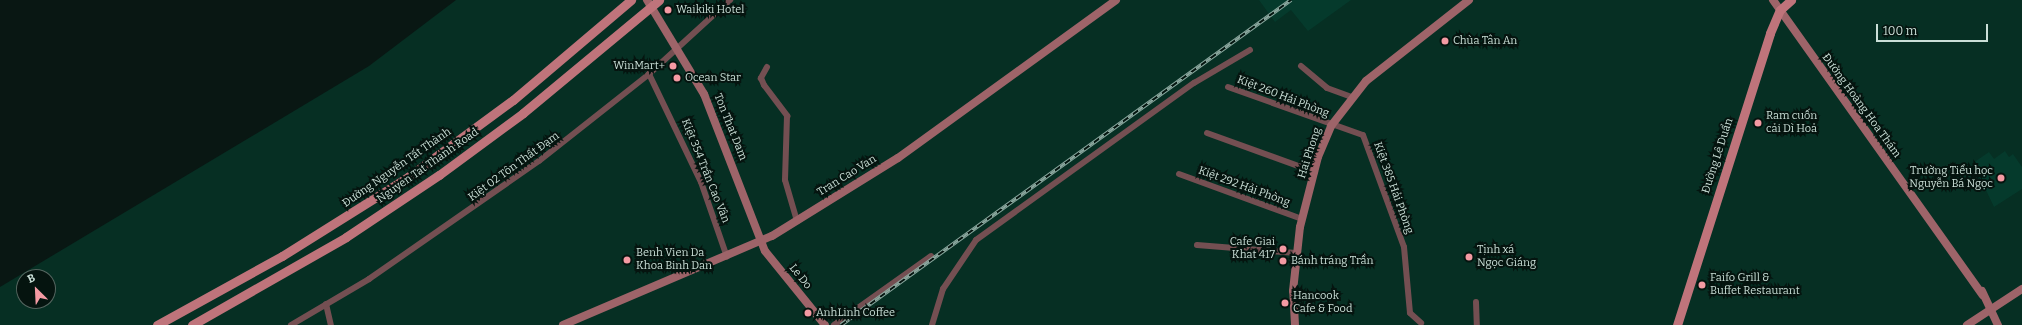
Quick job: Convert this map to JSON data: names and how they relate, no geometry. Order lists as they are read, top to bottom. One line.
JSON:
{"streets":{"main road":["Đường Hoàng Hoa Thám","Ton That Dam","Hai Phong","Đường Lê Duẩn","Nguyen Tat Thanh Road","Đường Nguyễn Tất Thành","Tran Cao Van","Le Do"],"street":["Kiệt 260 Hải Phòng","Kiệt 02 Tôn Thất Đạm","Kiệt 354 Trần Cao Vân","Kiệt 292 Hải Phòng","Kiệt 385 Hải Phòng"]},"crossings":[["Kiệt 260 Hải Phòng","Hai Phong"],["Kiệt 260 Hải Phòng","Kiệt 385 Hải Phòng"],["Đường Hoàng Hoa Thám","Đường Lê Duẩn"],["Ton That Dam","Nguyen Tat Thanh Road"],["Ton That Dam","Kiệt 02 Tôn Thất Đạm"],["Ton That Dam","Tran Cao Van"],["Ton That Dam","Le Do"],["Hai Phong","Kiệt 292 Hải Phòng"],["Hai Phong","Kiệt 385 Hải Phòng"],["Kiệt 02 Tôn Thất Đạm","Kiệt 354 Trần Cao Vân"],["Kiệt 354 Trần Cao Vân","Tran Cao Van"],["Tran Cao Van","Le Do"]],"places":["Waikiki Hotel","Chùa Tân An","WinMart+","Ocean Star","Ram cuốn cải Dì Hoả","Trường Tiểu học Nguyễn Bá Ngọc","Cafe Giai Khat 417","Tịnh xá Ngọc Giáng","Benh Vien Da Khoa Binh Dan","Bánh tráng Trần","Faifo Grill & Buffet Restaurant","Hancook Cafe & Food","AnhLinh Coffee"],"scale_bar":"100 m","north":"top left"}
